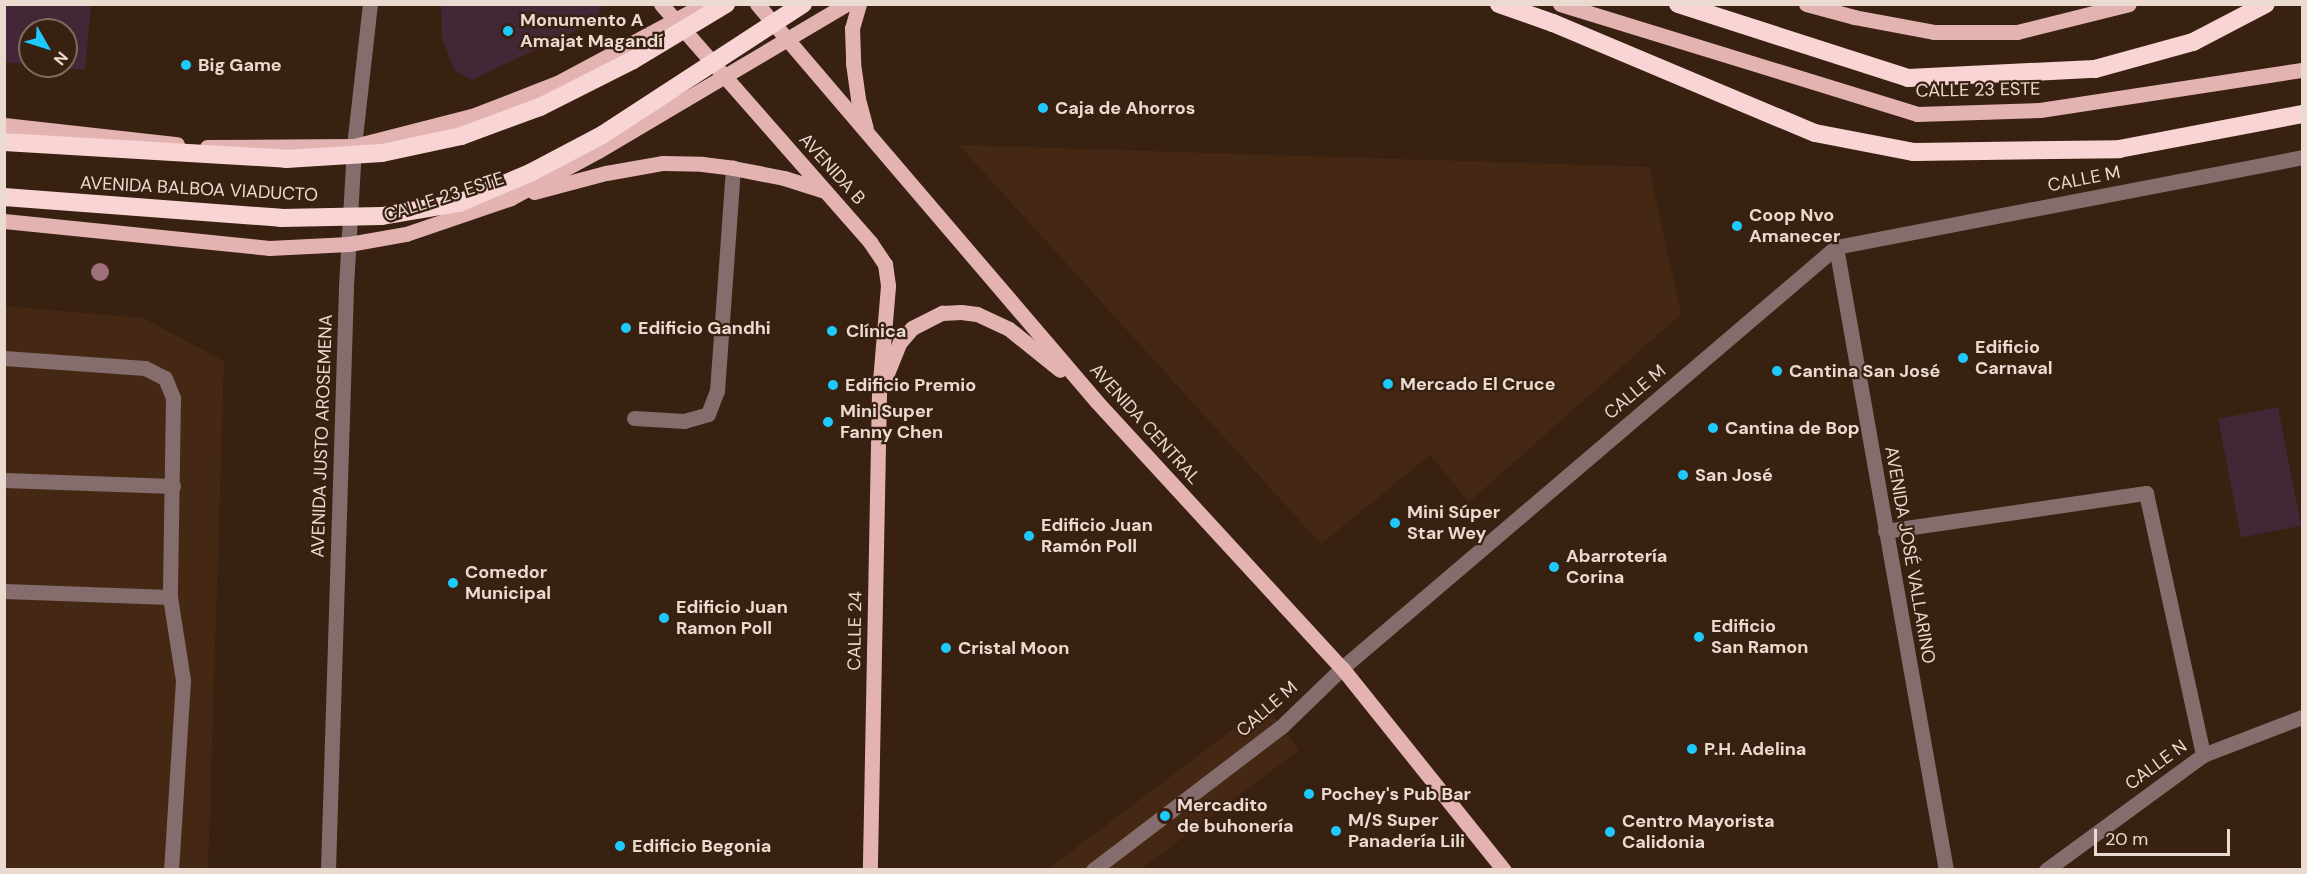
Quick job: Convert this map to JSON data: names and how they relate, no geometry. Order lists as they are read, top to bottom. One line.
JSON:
{"streets":{"highway":["AVENIDA BALBOA VIADUCTO"],"main road":["CALLE 23 ESTE","AVENIDA B","AVENIDA CENTRAL","CALLE 24"],"street":["CALLE M","AVENIDA JUSTO AROSEMENA","AVENIDA JOSÉ VALLARINO","CALLE N"]},"crossings":[["CALLE 23 ESTE","AVENIDA B"],["CALLE 23 ESTE","AVENIDA CENTRAL"],["CALLE 23 ESTE","AVENIDA JUSTO AROSEMENA"],["AVENIDA B","CALLE 24"],["CALLE M","AVENIDA CENTRAL"],["CALLE M","AVENIDA JOSÉ VALLARINO"]],"places":["Monumento A Amajat Magandí","Big Game","Caja de Ahorros","Coop Nvo Amanecer","Edificio Gandhi","Clínica","Edificio Carnaval","Cantina San José","Mercado El Cruce","Edificio Premio","Mini Super Fanny Chen","Cantina de Bop","San José","Mini Súper Star Wey","Edificio Juan Ramón Poll","Abarrotería Corina","Comedor Municipal","Edificio Juan Ramon Poll","Edificio San Ramon","Cristal Moon","P.H. Adelina","Pochey's Pub Bar","Mercadito de buhonería","M/S Super Panadería Lili","Centro Mayorista Calidonia","Edificio Begonia"],"scale_bar":"20 m","north":"bottom right"}
